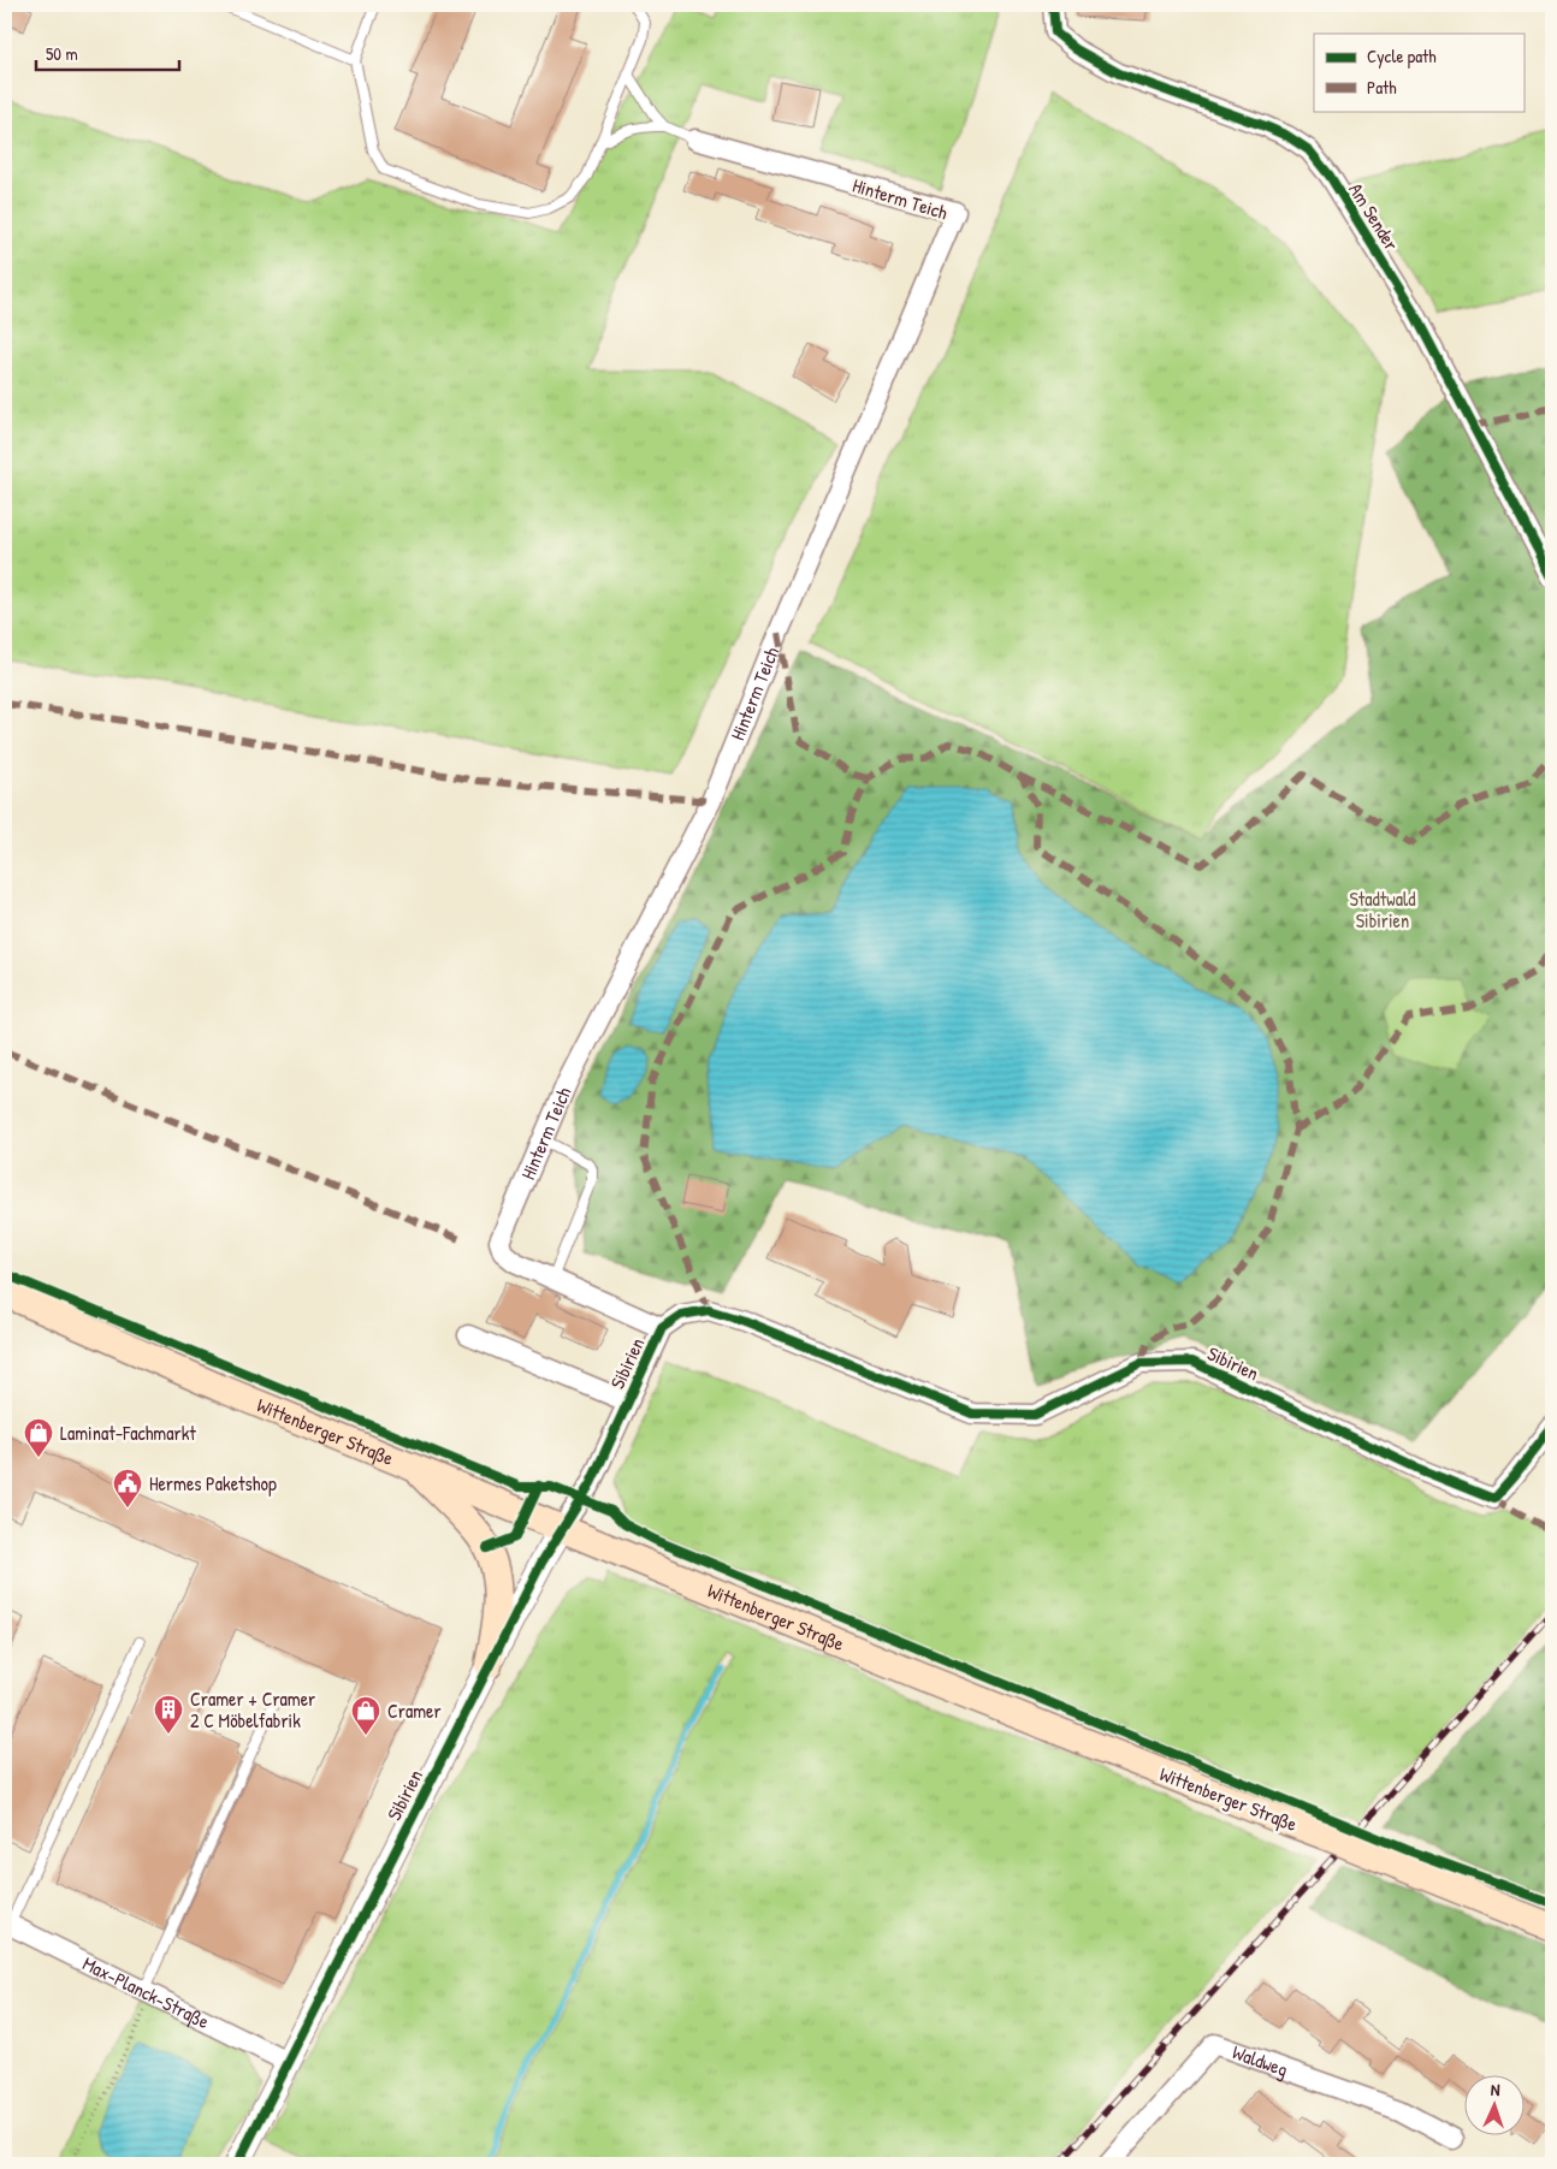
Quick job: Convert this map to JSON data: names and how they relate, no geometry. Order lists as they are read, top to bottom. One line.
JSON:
{"streets":{"main road":["Wittenberger Straße"],"street":["Hinterm Teich","Am Sender","Sibirien","Max-Planck-Straße","Waldweg"]},"crossings":[["Hinterm Teich","Sibirien"],["Sibirien","Wittenberger Straße"],["Sibirien","Max-Planck-Straße"]],"parks":["Stadtwald Sibirien"],"places":{"shop":["Laminat-Fachmarkt","Cramer"],"public building":["Hermes Paketshop"],"building":["Cramer + Cramer 2 C Möbelfabrik"]},"legend":["Cycle path","Path"],"scale_bar":"50 m","north":"top"}
